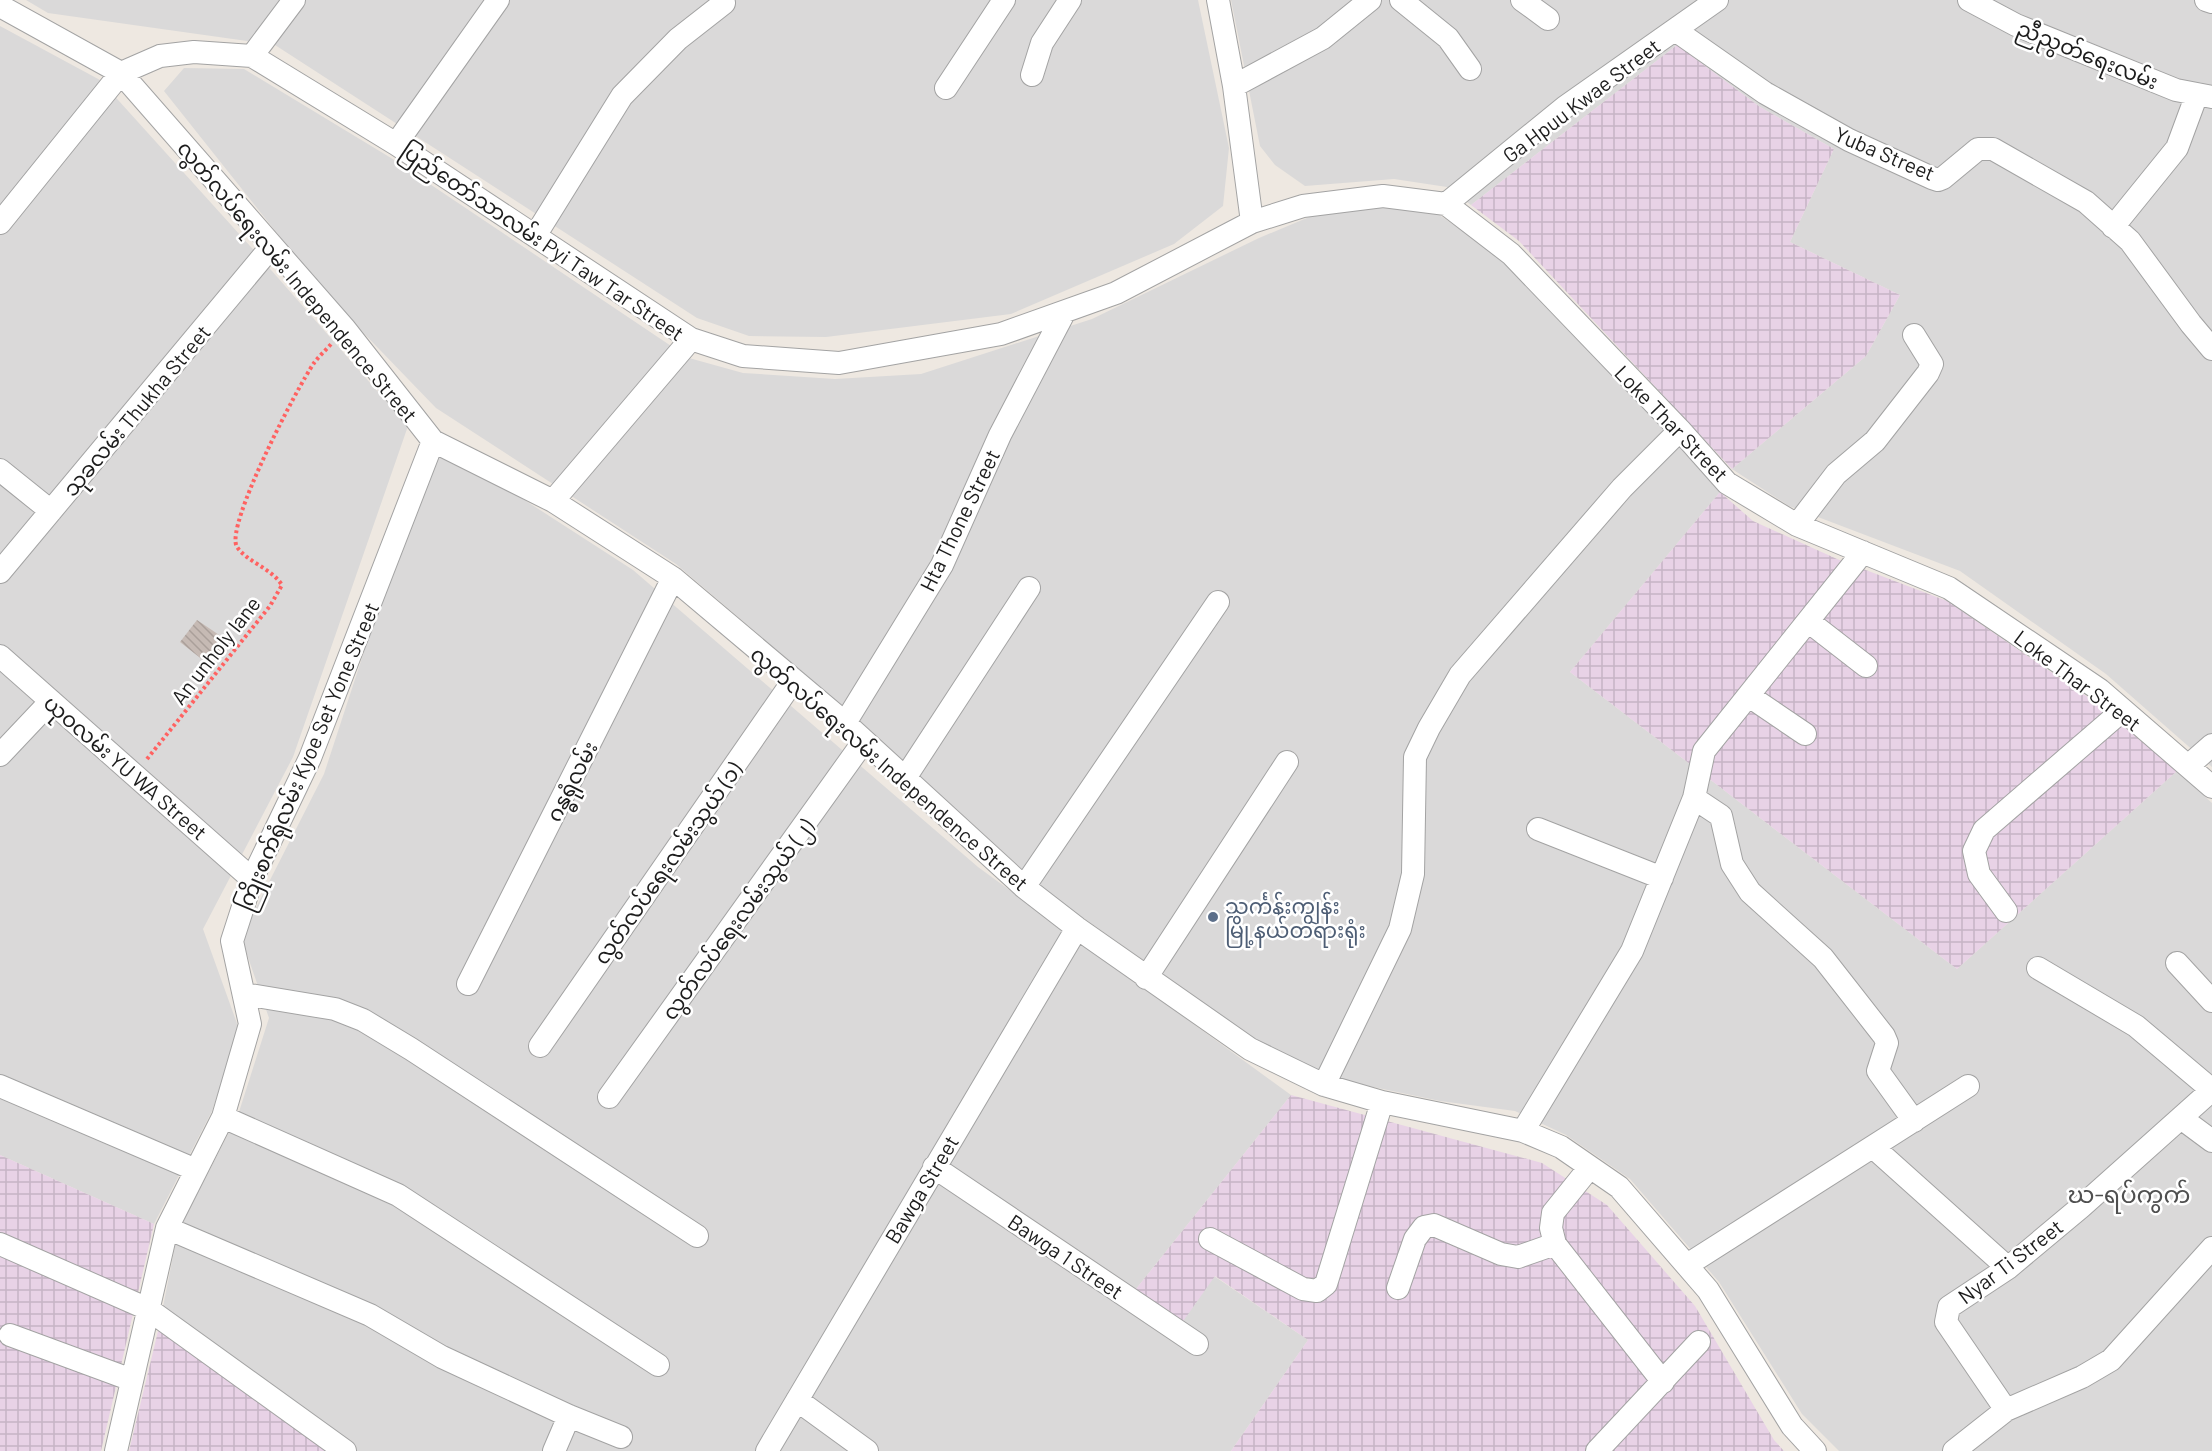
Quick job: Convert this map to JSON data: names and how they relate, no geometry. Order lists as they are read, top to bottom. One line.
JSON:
{"streets":{"street":["ညီညွတ်ရေးလမ်း","Ga Hpuu Kwae Street","Yuba Street","ပြည်တော်သာလမ်း Pyi Taw Tar Street","လွတ်လပ်ရေးလမ်း Independence Street","သုခလမ်း Thukha Street","Loke Thar Street","Hta Thone Street","ကြိုးစက်ရုံလမ်း Kyoe Set Yone Street","ယုဝလမ်း YU WA Street","ဂန္ဓရုံလမ်း","လွတ်လပ်ရေးလမ်းသွယ် (၁)","လွတ်လပ်ရေးလမ်းသွယ် (၂)","Bawga Street","Bawga 1 Street","Nyar Ti Street"],"path":["An unholy lane"]},"crossings":[["Ga Hpuu Kwae Street","Yuba Street"],["Ga Hpuu Kwae Street","Loke Thar Street"],["ပြည်တော်သာလမ်း Pyi Taw Tar Street","လွတ်လပ်ရေးလမ်း Independence Street"],["ပြည်တော်သာလမ်း Pyi Taw Tar Street","Hta Thone Street"],["လွတ်လပ်ရေးလမ်း Independence Street","သုခလမ်း Thukha Street"],["လွတ်လပ်ရေးလမ်း Independence Street","Hta Thone Street"],["လွတ်လပ်ရေးလမ်း Independence Street","An unholy lane"],["လွတ်လပ်ရေးလမ်း Independence Street","ကြိုးစက်ရုံလမ်း Kyoe Set Yone Street"],["လွတ်လပ်ရေးလမ်း Independence Street","ဂန္ဓရုံလမ်း"],["လွတ်လပ်ရေးလမ်း Independence Street","လွတ်လပ်ရေးလမ်းသွယ် (၁)"],["လွတ်လပ်ရေးလမ်း Independence Street","လွတ်လပ်ရေးလမ်းသွယ် (၂)"],["လွတ်လပ်ရေးလမ်း Independence Street","Bawga Street"],["An unholy lane","ယုဝလမ်း YU WA Street"],["ကြိုးစက်ရုံလမ်း Kyoe Set Yone Street","ယုဝလမ်း YU WA Street"],["Bawga Street","Bawga 1 Street"]],"districts":["ဃ-ရပ်ကွက်"],"places":["သင်္ကန်းကျွန်း မြို့နယ်တရားရုံး"]}
